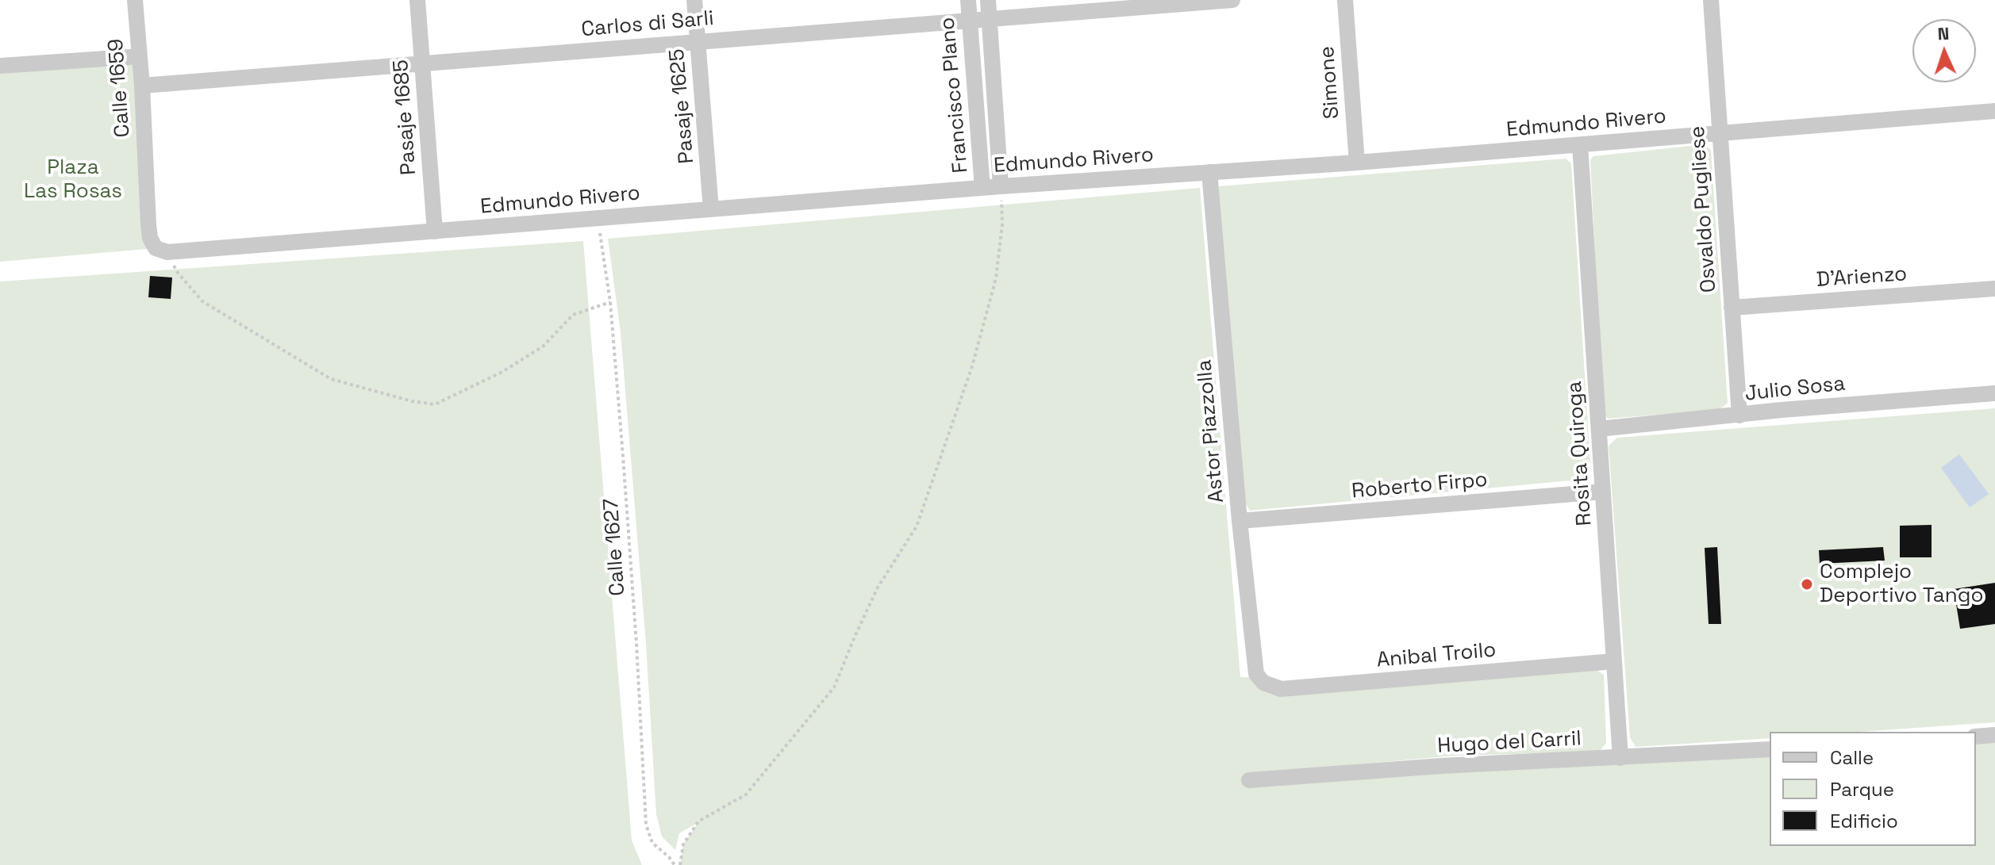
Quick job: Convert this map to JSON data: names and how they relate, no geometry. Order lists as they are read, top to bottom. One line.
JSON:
{"streets":{"street":["Carlos di Sarli","Simone","Calle 1659","Francisco Plano","Pasaje 1625","Pasaje 1685","Edmundo Rivero","Osvaldo Pugliese","D'Arienzo","Julio Sosa","Astor Piazzolla","Rosita Quiroga","Roberto Firpo","Anibal Troilo","Hugo del Carril"],"path":["Calle 1627"]},"crossings":[["Carlos di Sarli","Calle 1659"],["Carlos di Sarli","Francisco Plano"],["Carlos di Sarli","Pasaje 1625"],["Carlos di Sarli","Pasaje 1685"],["Simone","Edmundo Rivero"],["Calle 1659","Edmundo Rivero"],["Francisco Plano","Edmundo Rivero"],["Pasaje 1625","Edmundo Rivero"],["Pasaje 1685","Edmundo Rivero"],["Edmundo Rivero","Osvaldo Pugliese"],["Edmundo Rivero","Astor Piazzolla"],["Edmundo Rivero","Rosita Quiroga"],["Edmundo Rivero","Calle 1627"],["Osvaldo Pugliese","D'Arienzo"],["Osvaldo Pugliese","Julio Sosa"],["Julio Sosa","Rosita Quiroga"],["Astor Piazzolla","Roberto Firpo"],["Astor Piazzolla","Anibal Troilo"],["Rosita Quiroga","Roberto Firpo"],["Rosita Quiroga","Anibal Troilo"],["Rosita Quiroga","Hugo del Carril"]],"parks":["Plaza Las Rosas"],"places":["Complejo Deportivo Tango"],"legend":["Calle","Parque","Edificio"],"north":"top"}
